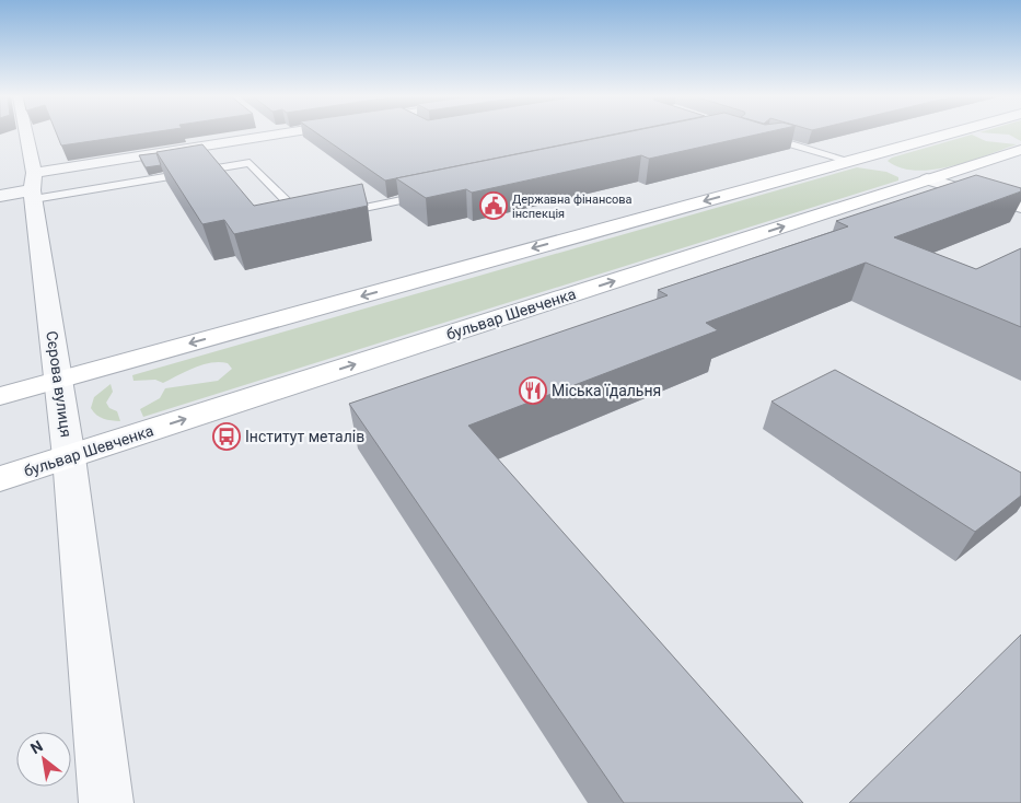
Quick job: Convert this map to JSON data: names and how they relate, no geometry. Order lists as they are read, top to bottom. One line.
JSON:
{"streets":{"main road":["бульвар Шевченка"],"street":["Сєрова вулиця"]},"crossings":[["бульвар Шевченка","Сєрова вулиця"]],"places":{"public building":["Державна фінансова інспекція"],"restaurant":["Міська їдальня"],"bus stop":["Інститут металів"]},"north":"top left"}
